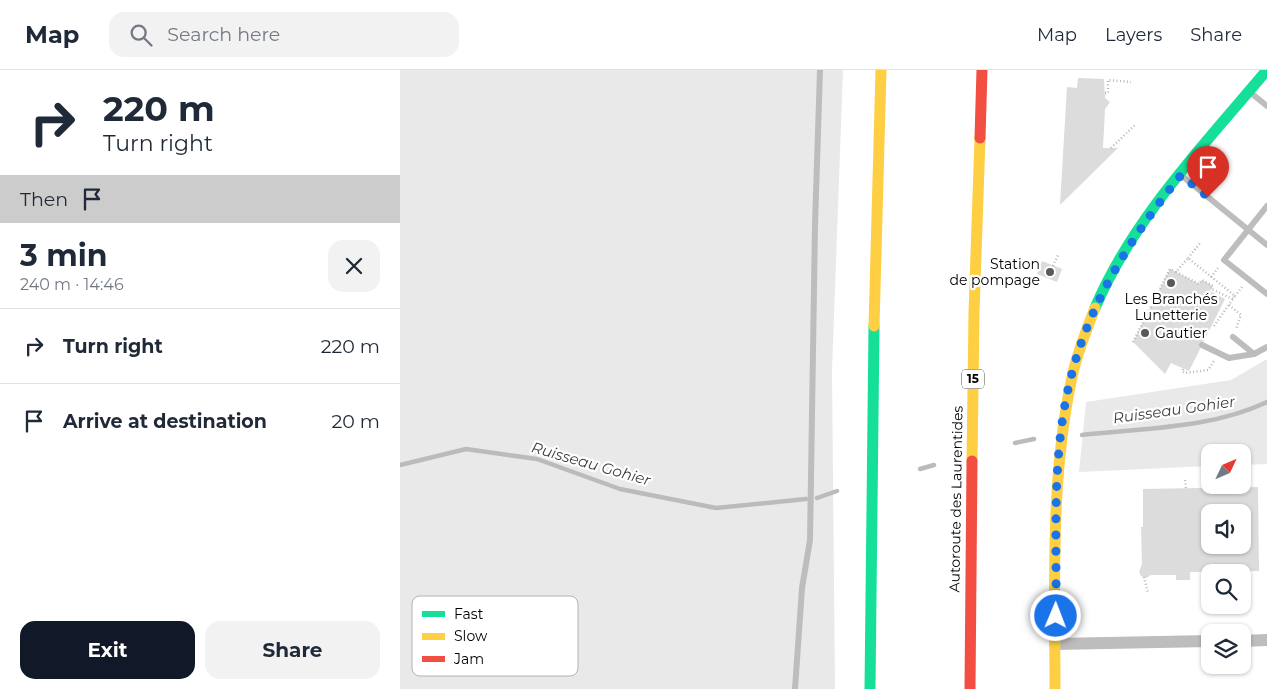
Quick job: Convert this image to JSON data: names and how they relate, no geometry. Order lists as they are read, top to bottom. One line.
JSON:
{"streets":{"main road":["15","Autoroute des Laurentides"]},"water":["Ruisseau Gohier"],"places":["Station de pompage","Les Branchés Lunetterie","Gautier"],"legend":["Fast","Slow","Jam"],"north":"top right","page":{"header":"Map","search":"Search here","nav":["Map","Layers","Share"],"turn":["220 m","Turn right"],"then":"Then","heading":["3 min","240 m · 14:46"],"list":[{"name":"Turn right","value":"220 m"},{"name":"Arrive at destination","value":"20 m"}],"buttons":["Exit","Share"]}}
